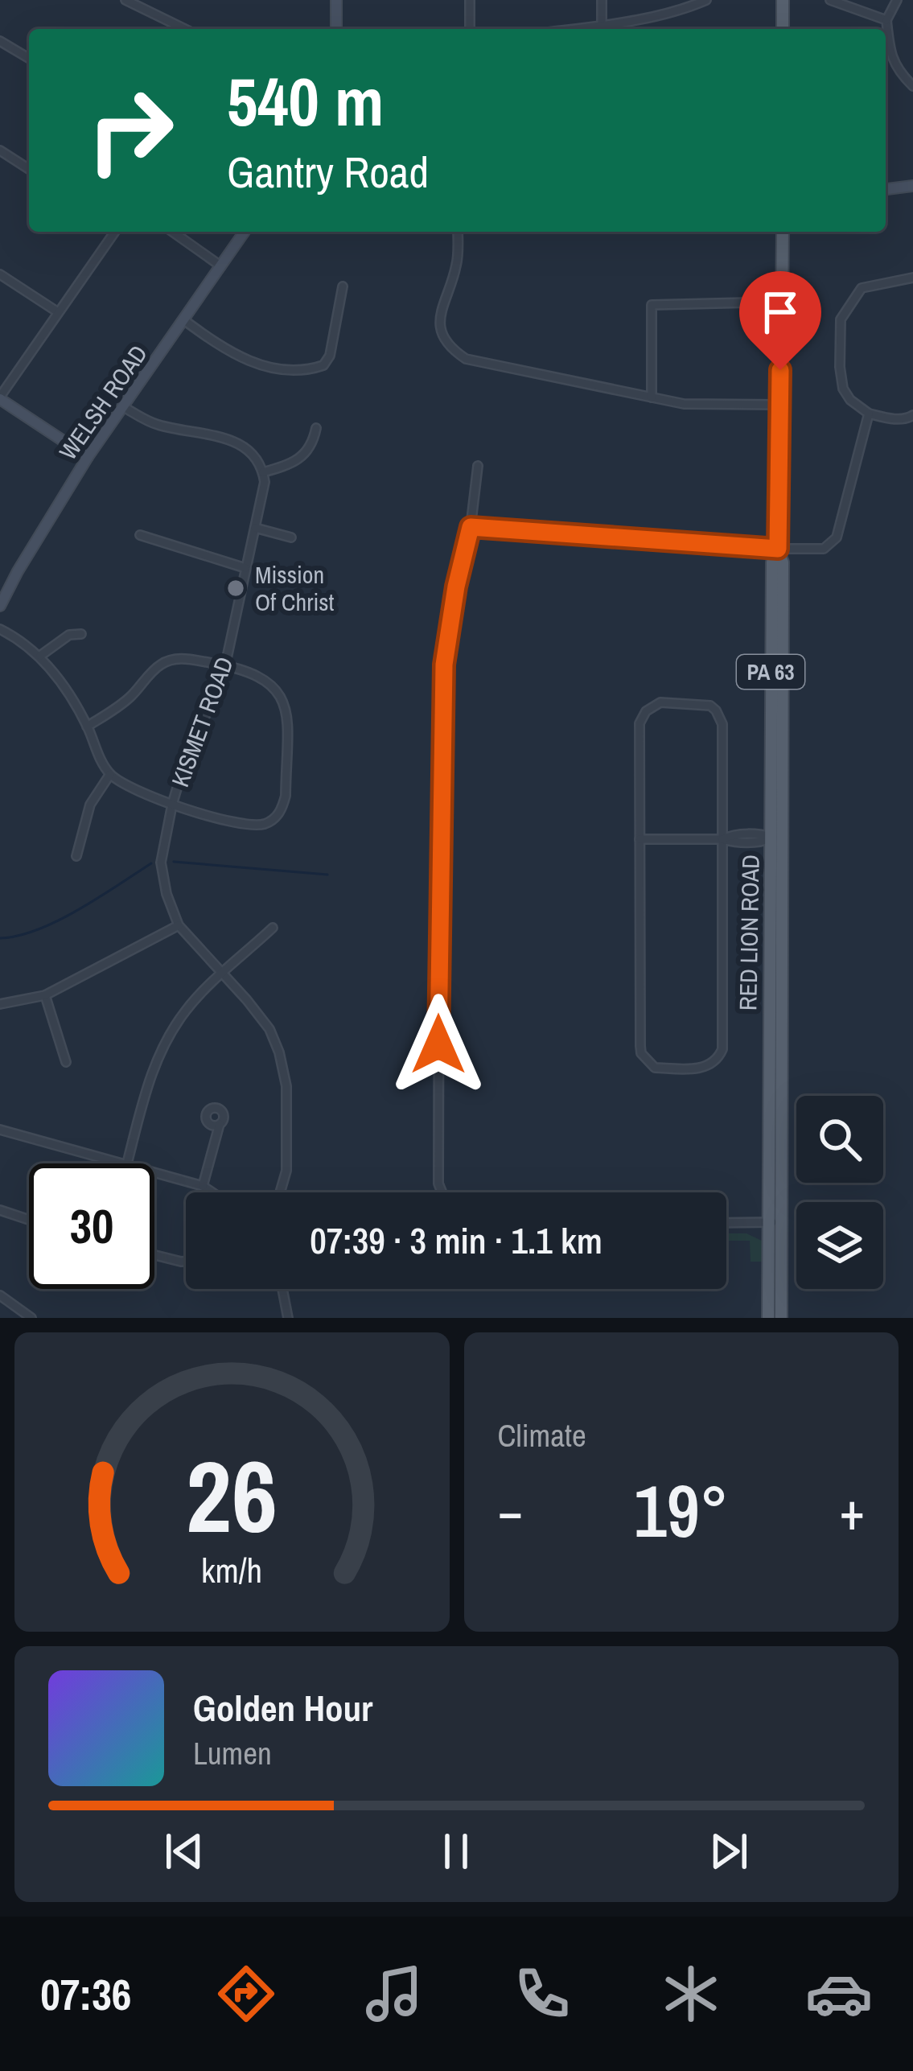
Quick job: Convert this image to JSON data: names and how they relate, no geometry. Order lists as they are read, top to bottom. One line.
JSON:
{"streets":{"main road":["WELSH ROAD","PA 63","RED LION ROAD"],"street":["KISMET ROAD"]},"places":["Mission Of Christ"],"page":{"turn":["540 m","Gantry Road"],"limit":"30","trip":"07:39 · 3 min · 1.1 km","tile":"Climate","heat":["−","19°","+"],"song":["Golden Hour","Lumen"],"tabs":"07:36","gauge":["26","km/h"]}}
